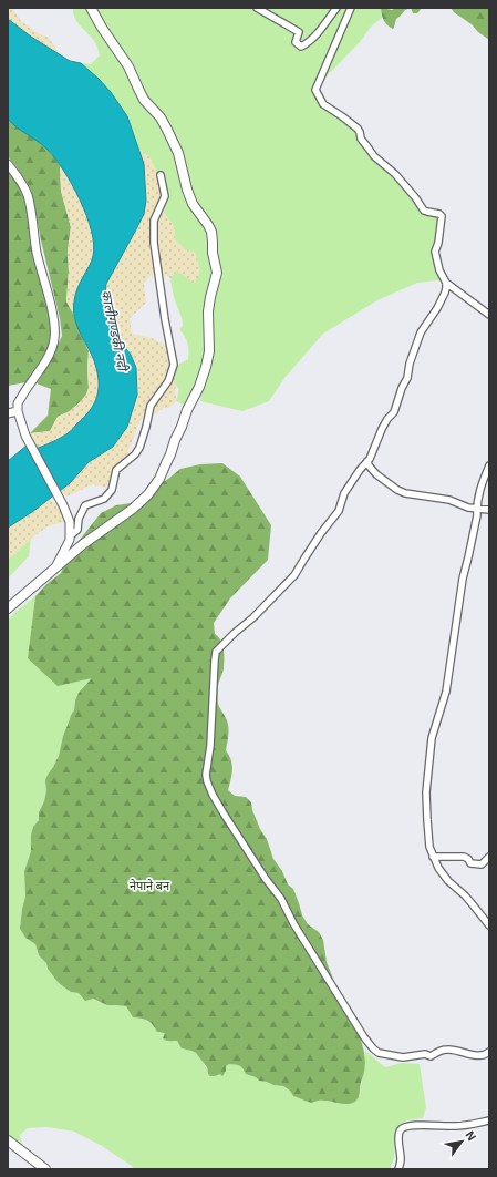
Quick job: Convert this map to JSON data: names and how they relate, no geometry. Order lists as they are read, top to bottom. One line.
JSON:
{"water":["कालीगण्डकी नदी"],"parks":["नेपाने बन"],"north":"top right"}
